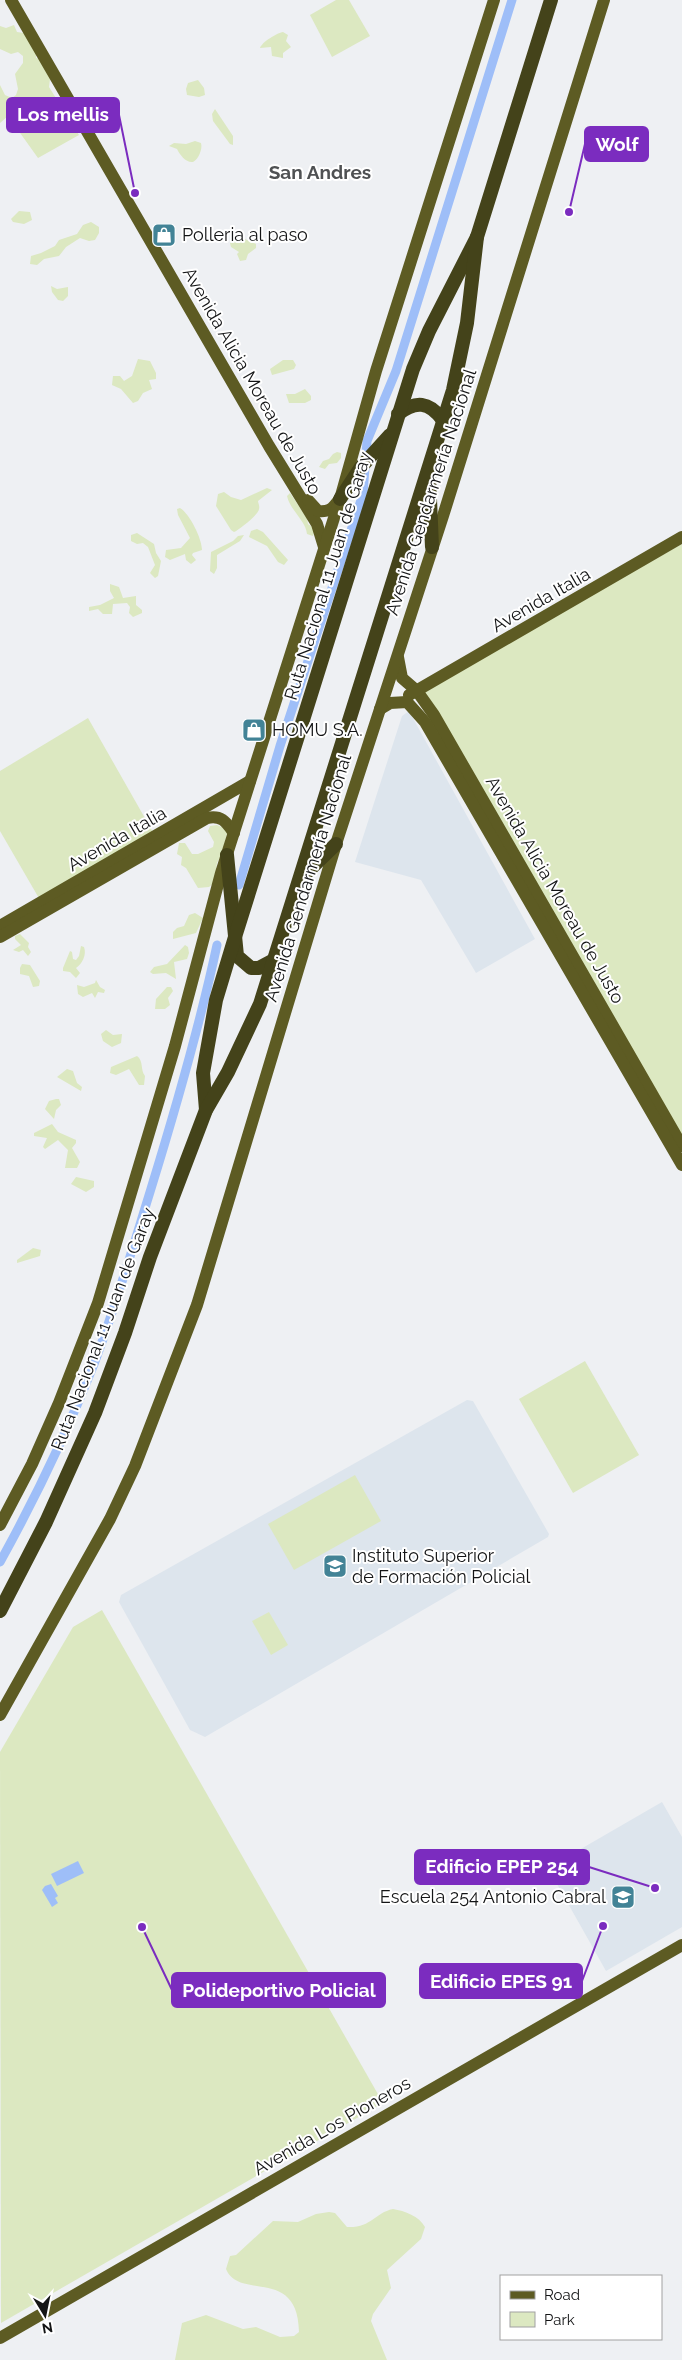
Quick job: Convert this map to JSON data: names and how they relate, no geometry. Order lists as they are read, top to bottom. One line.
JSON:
{"streets":{"highway":["Ruta Nacional 11 Juan de Garay"],"main road":["Avenida Alicia Moreau de Justo","Avenida Gendarmería Nacional","Avenida Italia","Avenida Los Pioneros"]},"crossings":[["Avenida Alicia Moreau de Justo","Avenida Gendarmería Nacional"],["Avenida Alicia Moreau de Justo","Avenida Italia"],["Avenida Gendarmería Nacional","Avenida Italia"]],"districts":["San Andres"],"places":{"other":["Los mellis","Wolf","Edificio EPEP 254","Edificio EPES 91","Polideportivo Policial"],"shop":["Polleria al paso","HOMU S.A."],"school or university":["Instituto Superior de Formación Policial","Escuela 254 Antonio Cabral"]},"legend":["Road","Park"],"north":"bottom"}
